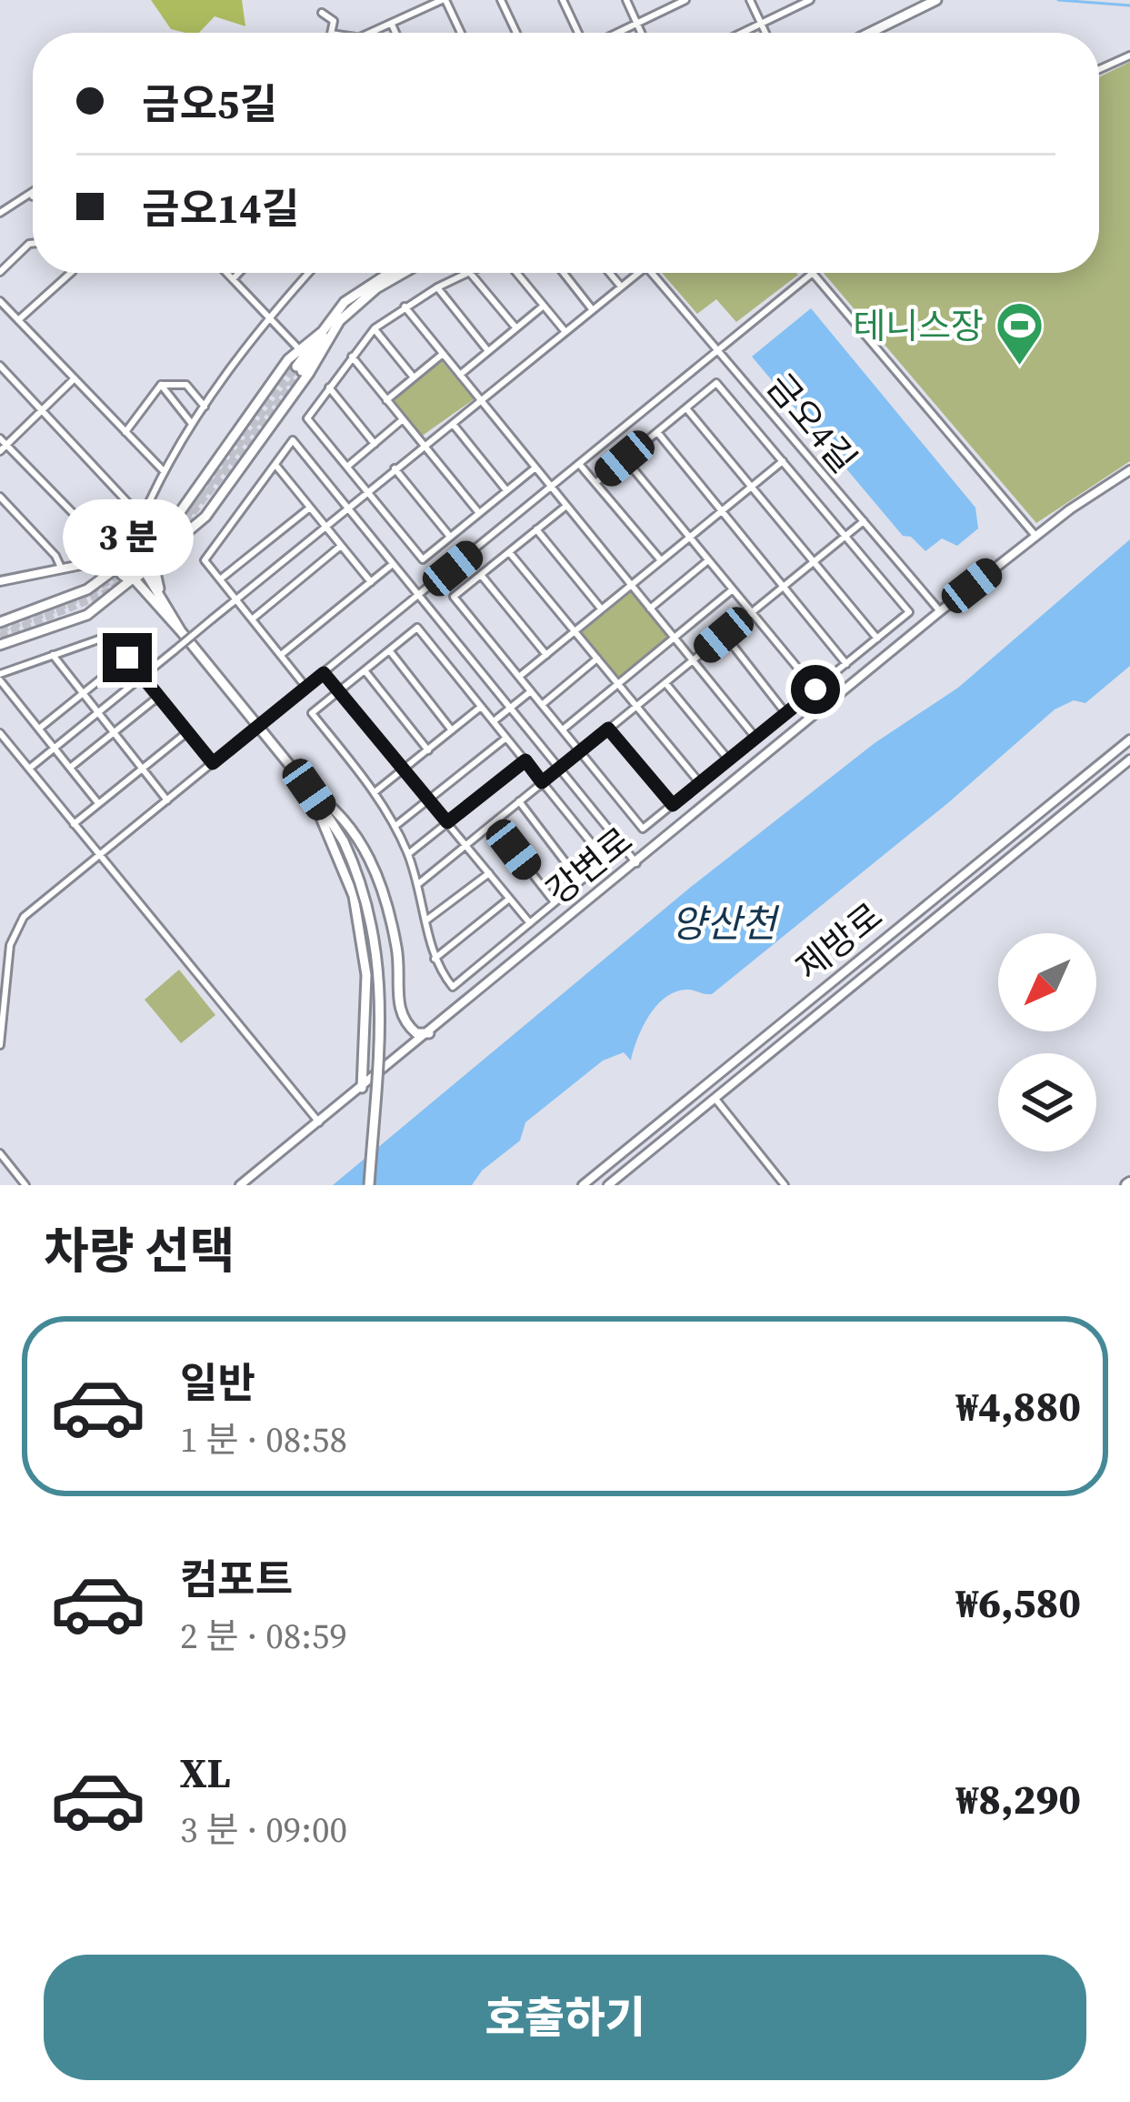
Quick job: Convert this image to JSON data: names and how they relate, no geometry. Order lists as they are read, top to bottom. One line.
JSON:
{"streets":{"street":["금오4길","강변로","제방로"]},"crossings":[["금오4길","강변로"]],"water":["양산천"],"places":{"sports":["테니스장"]},"north":"bottom left","page":{"banner":["금오5길","금오14길"],"bubble":"3 분","heading":"차량 선택","list":[{"name":"일반","note":"1 분 · 08:58","value":"₩4,880"},{"name":"컴포트","note":"2 분 · 08:59","value":"₩6,580"},{"name":"XL","note":"3 분 · 09:00","value":"₩8,290"}],"buttons":"호출하기"}}
